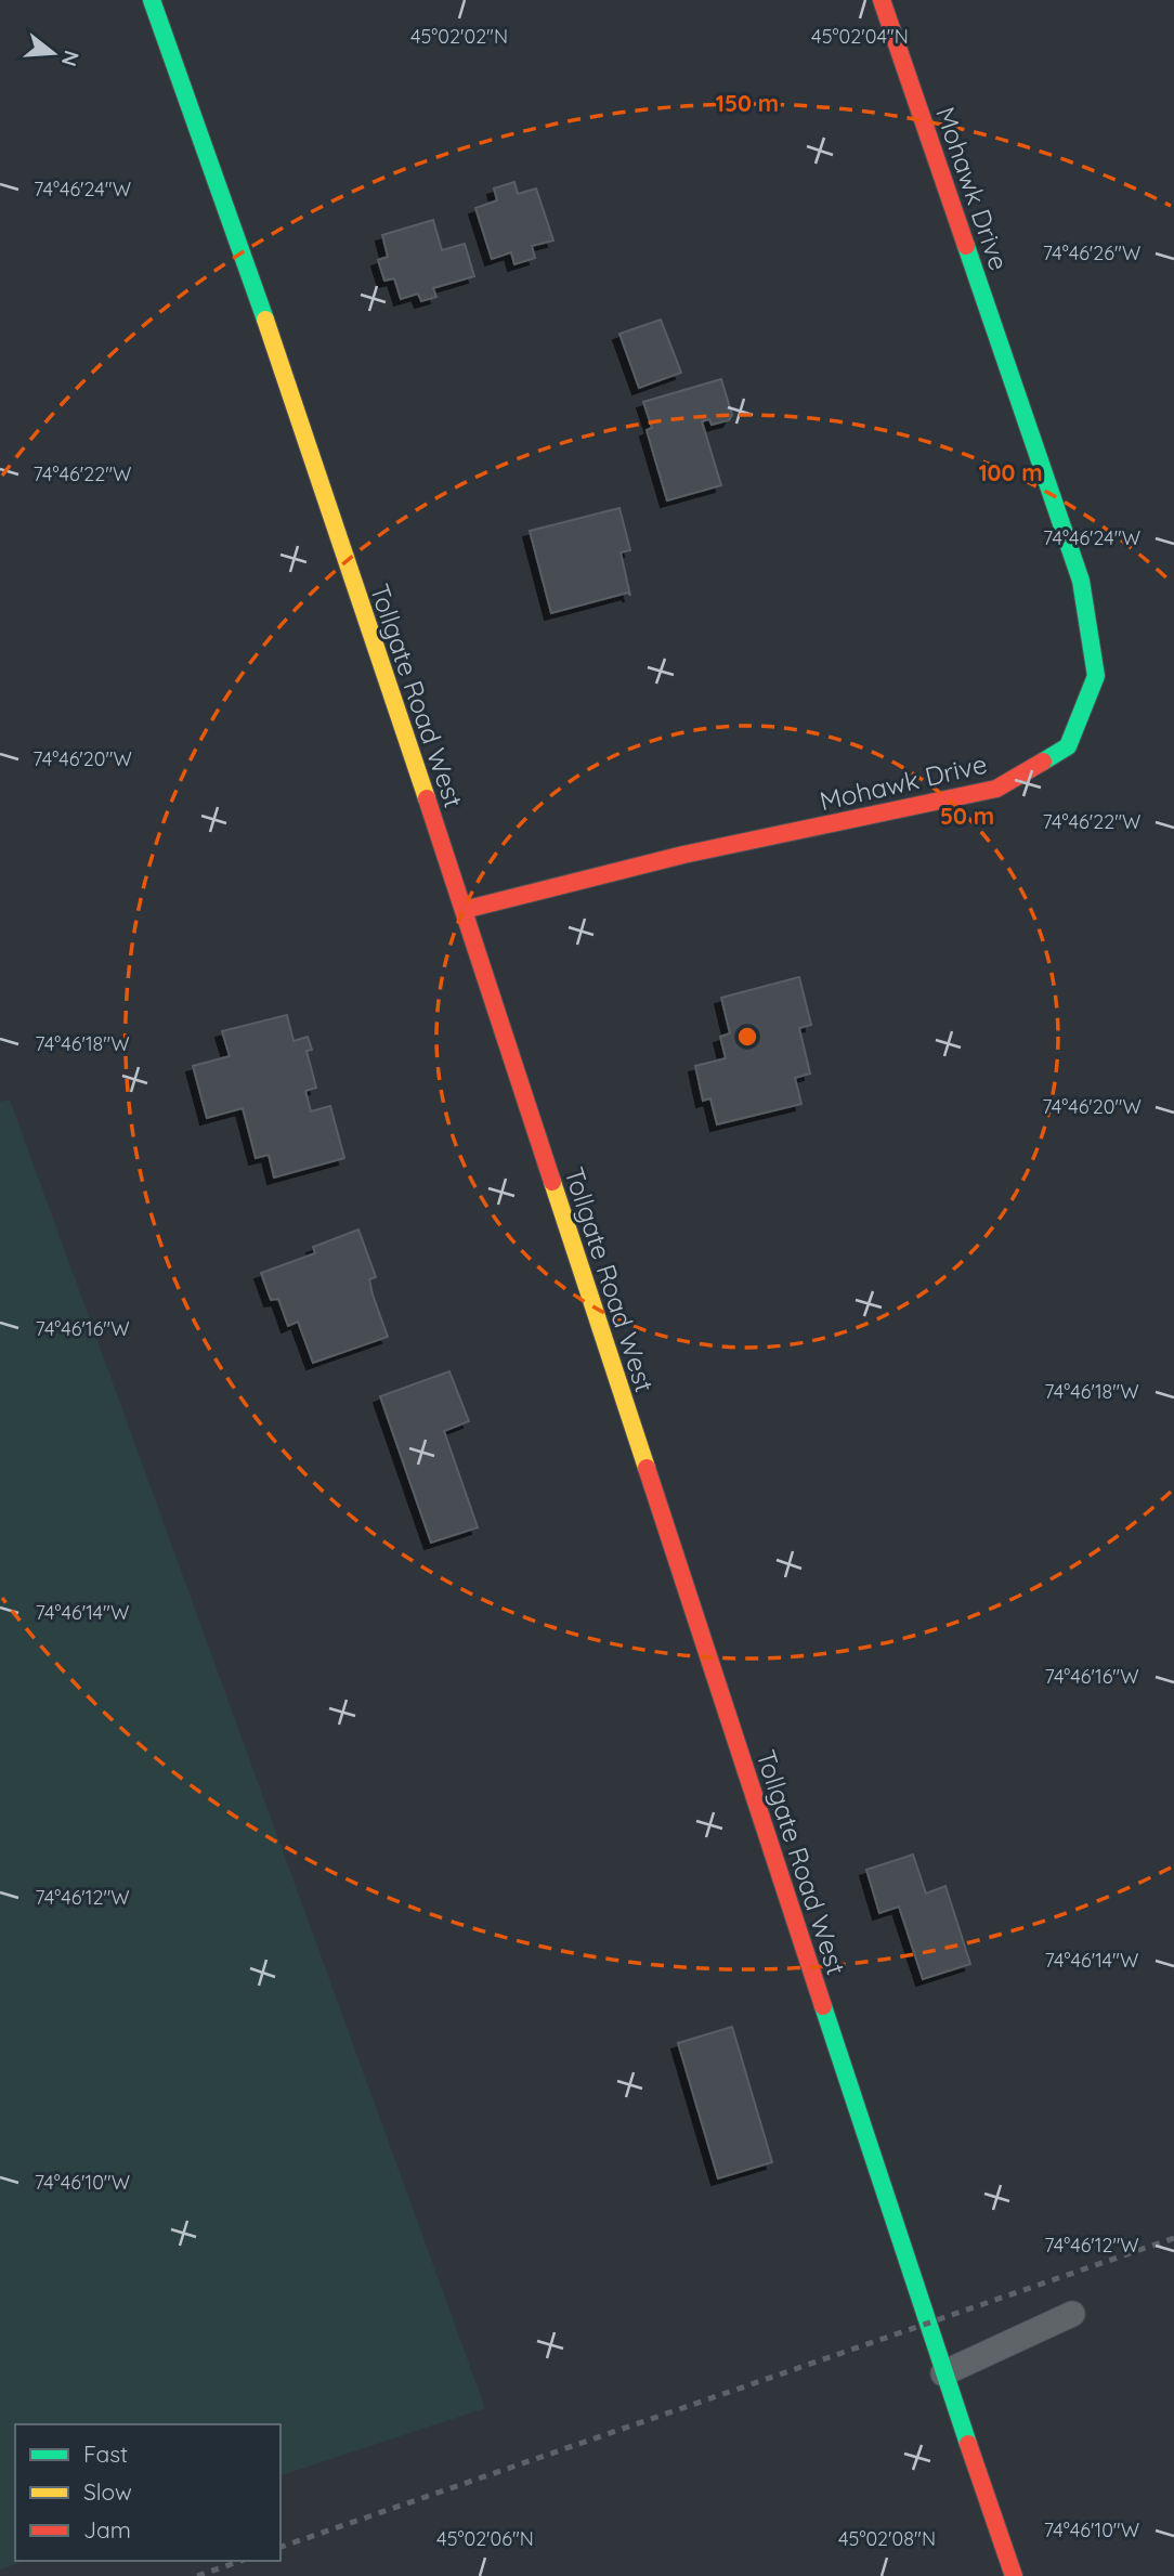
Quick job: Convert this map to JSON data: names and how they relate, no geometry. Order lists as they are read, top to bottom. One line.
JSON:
{"streets":{"street":["Mohawk Drive","Tollgate Road West"]},"crossings":[["Mohawk Drive","Tollgate Road West"]],"legend":["Fast","Slow","Jam"],"north":"right","coordinates":["45°02'02\"N","45°02'04\"N","74°46'24\"W","74°46'26\"W","74°46'22\"W","74°46'20\"W","74°46'18\"W","74°46'16\"W","74°46'14\"W","74°46'12\"W","74°46'10\"W","45°02'06\"N","45°02'08\"N"],"rings":["150 m","100 m","50 m"]}
